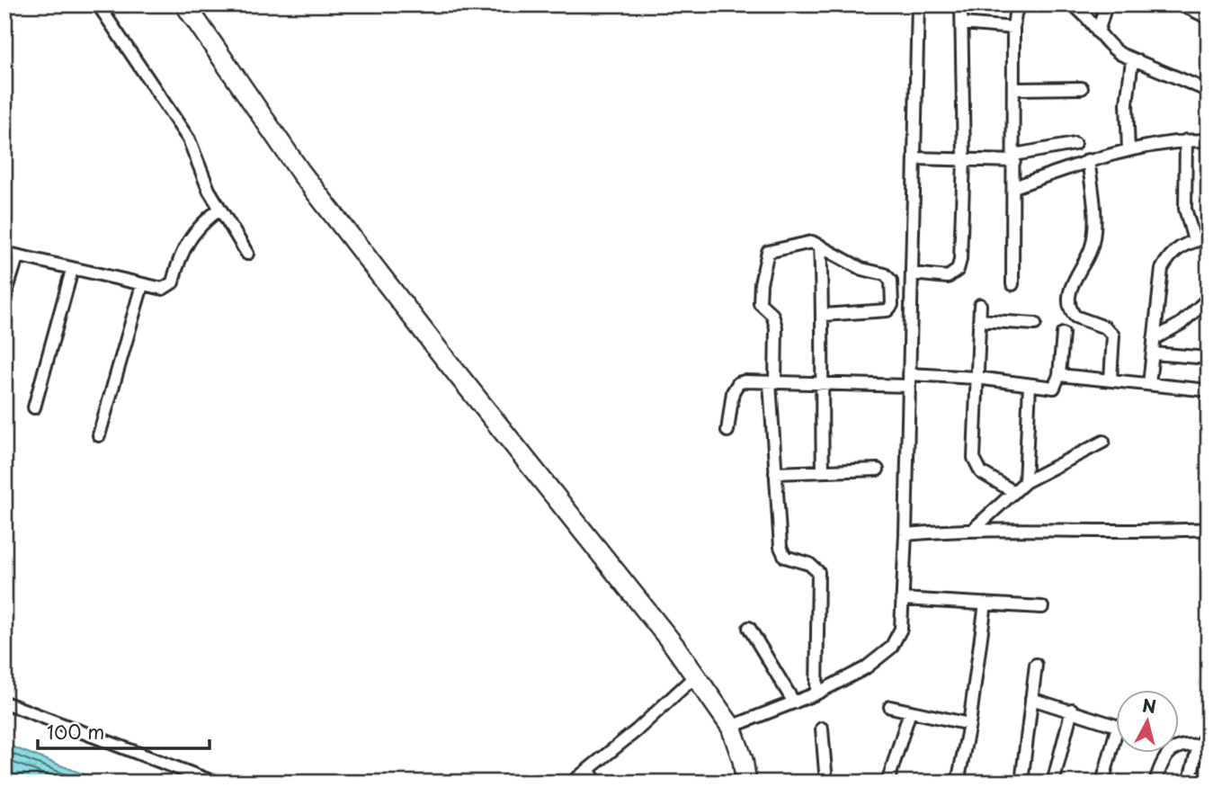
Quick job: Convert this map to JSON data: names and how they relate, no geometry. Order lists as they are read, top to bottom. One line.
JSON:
{"scale_bar":"100 m","north":"top"}
